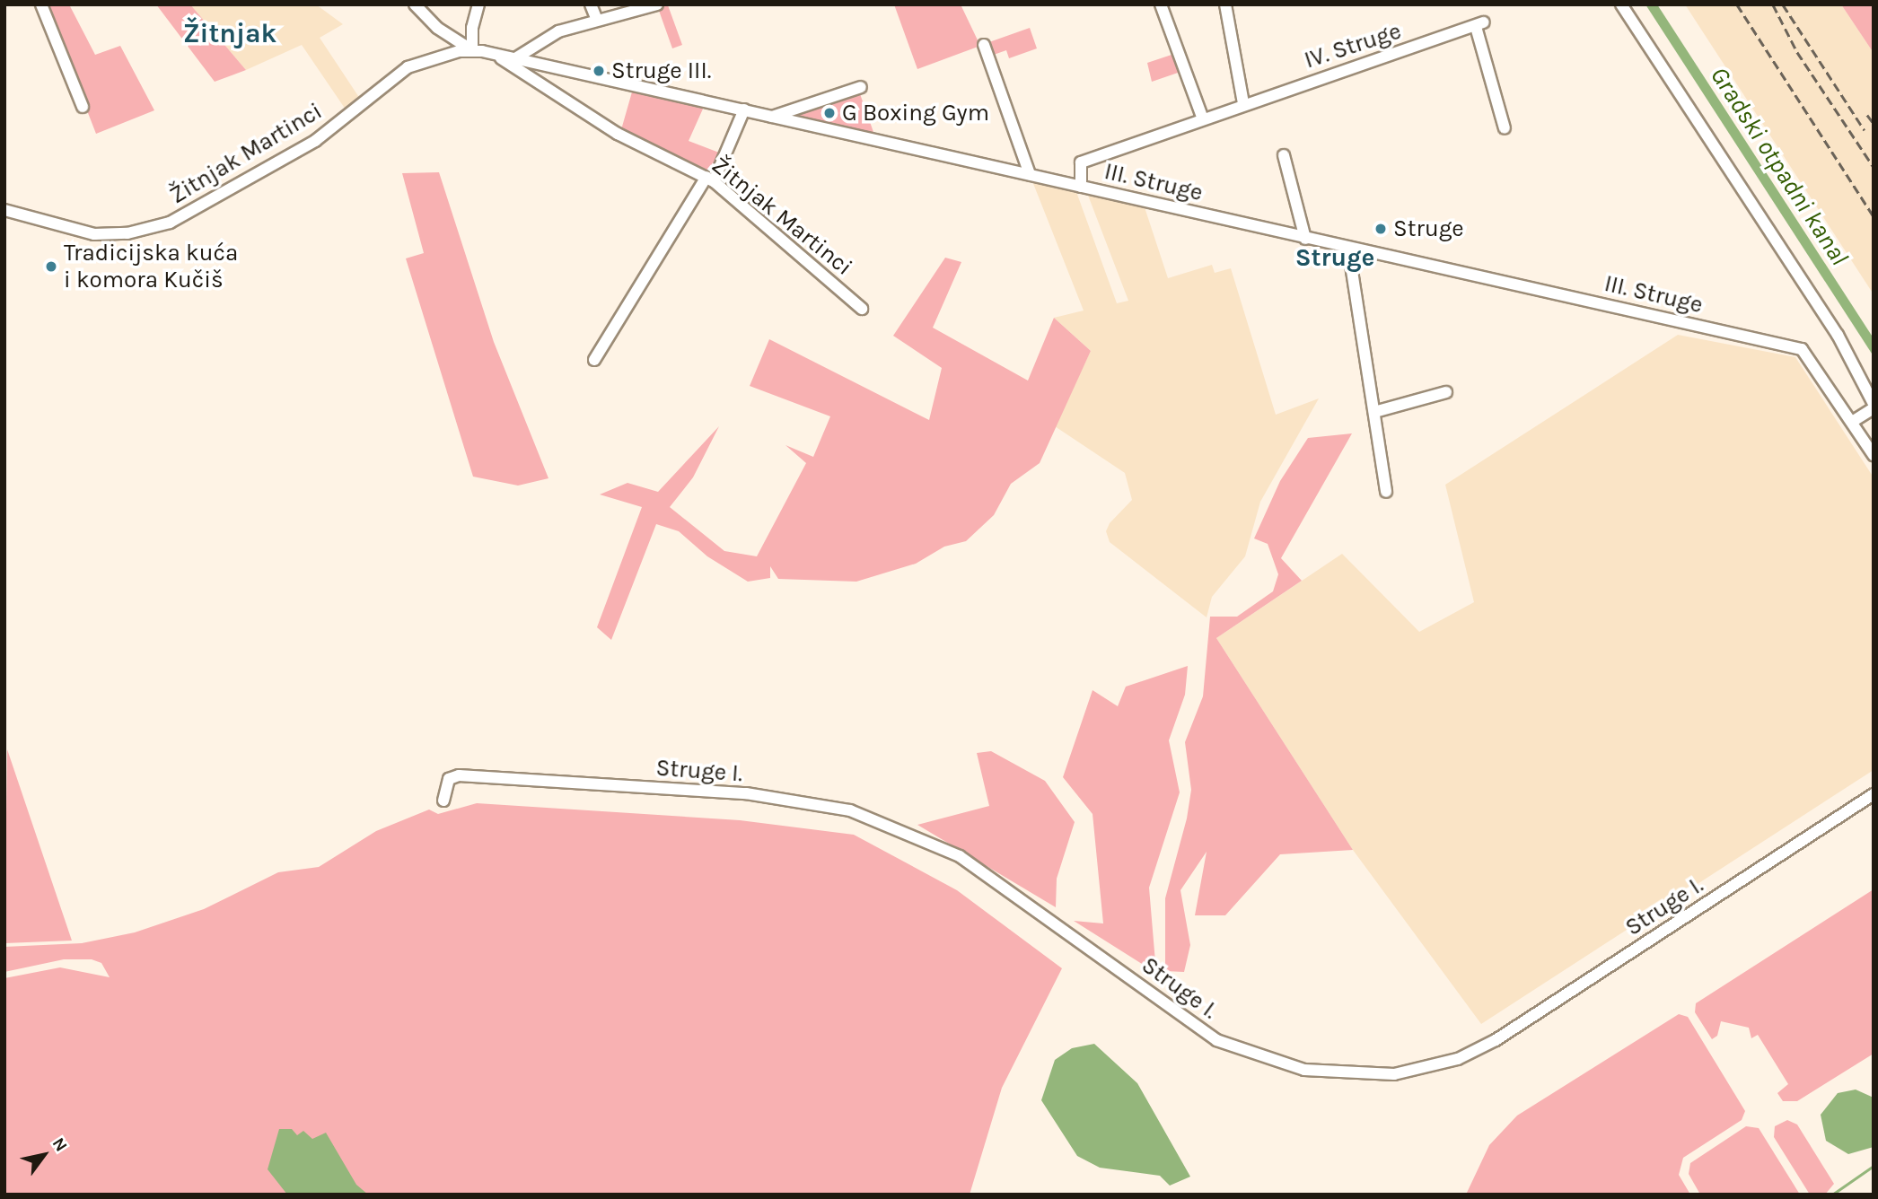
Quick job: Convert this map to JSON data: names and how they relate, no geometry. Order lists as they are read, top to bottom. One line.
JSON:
{"streets":{"street":["IV. Struge","Žitnjak Martinci","III. Struge","Struge I."]},"crossings":[["IV. Struge","III. Struge"],["Žitnjak Martinci","III. Struge"]],"districts":["Žitnjak","Struge"],"water":["Gradski otpadni kanal"],"places":["Struge III.","G Boxing Gym","Struge","Tradicijska kuća i komora Kučiš"],"north":"top right"}
